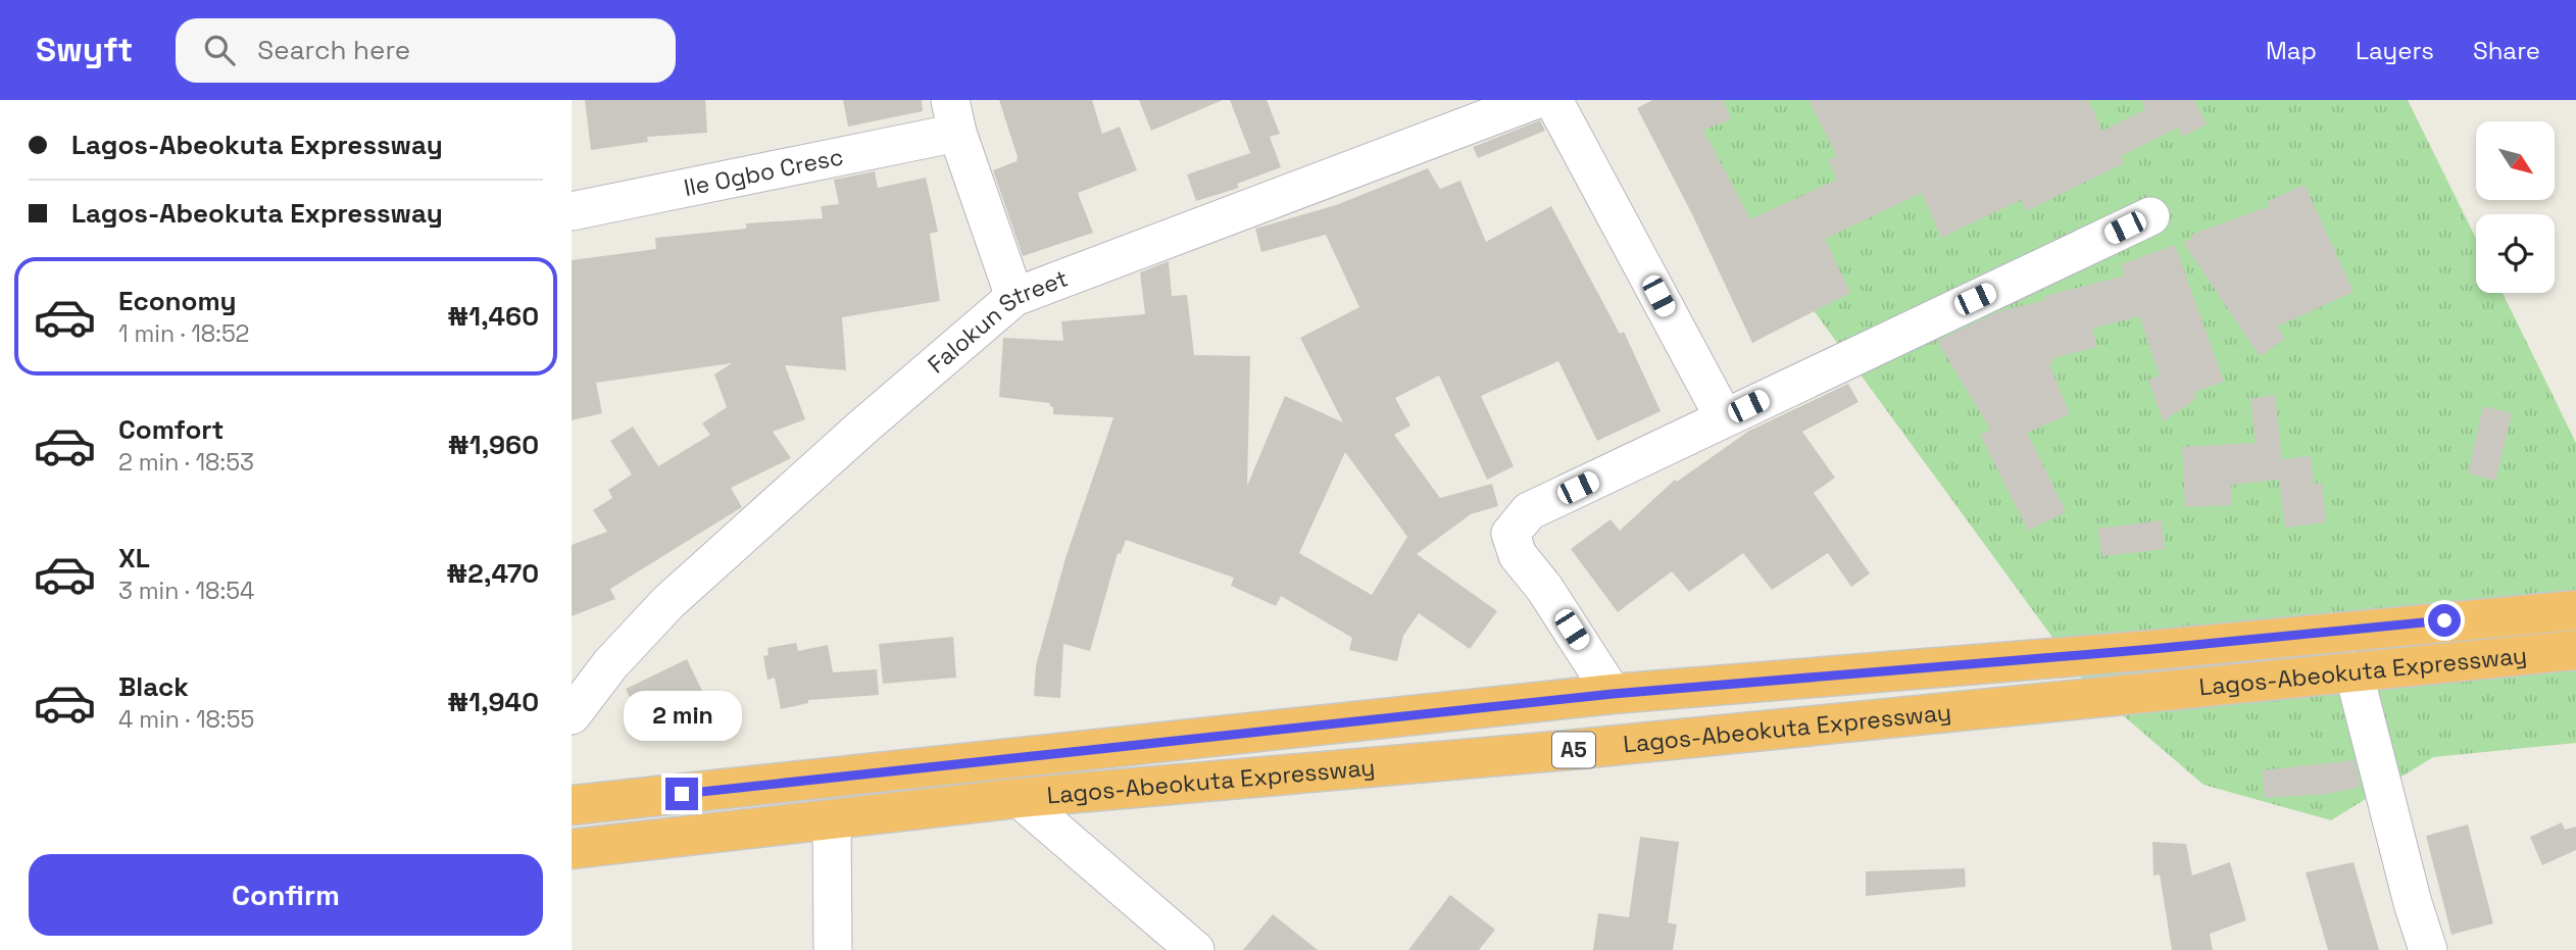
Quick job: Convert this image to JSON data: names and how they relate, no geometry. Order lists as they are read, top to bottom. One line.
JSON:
{"streets":{"highway":["Lagos-Abeokuta Expressway","A5"],"street":["Ile Ogbo Cresc","Falokun Street"]},"north":"bottom right","page":{"header":"Swyft","search":"Search here","nav":["Map","Layers","Share"],"banner":["Lagos-Abeokuta Expressway","Lagos-Abeokuta Expressway"],"list":[{"name":"Economy","note":"1 min · 18:52","value":"₦1,460"},{"name":"Comfort","note":"2 min · 18:53","value":"₦1,960"},{"name":"XL","note":"3 min · 18:54","value":"₦2,470"},{"name":"Black","note":"4 min · 18:55","value":"₦1,940"}],"bubble":"2 min","buttons":"Confirm"}}
